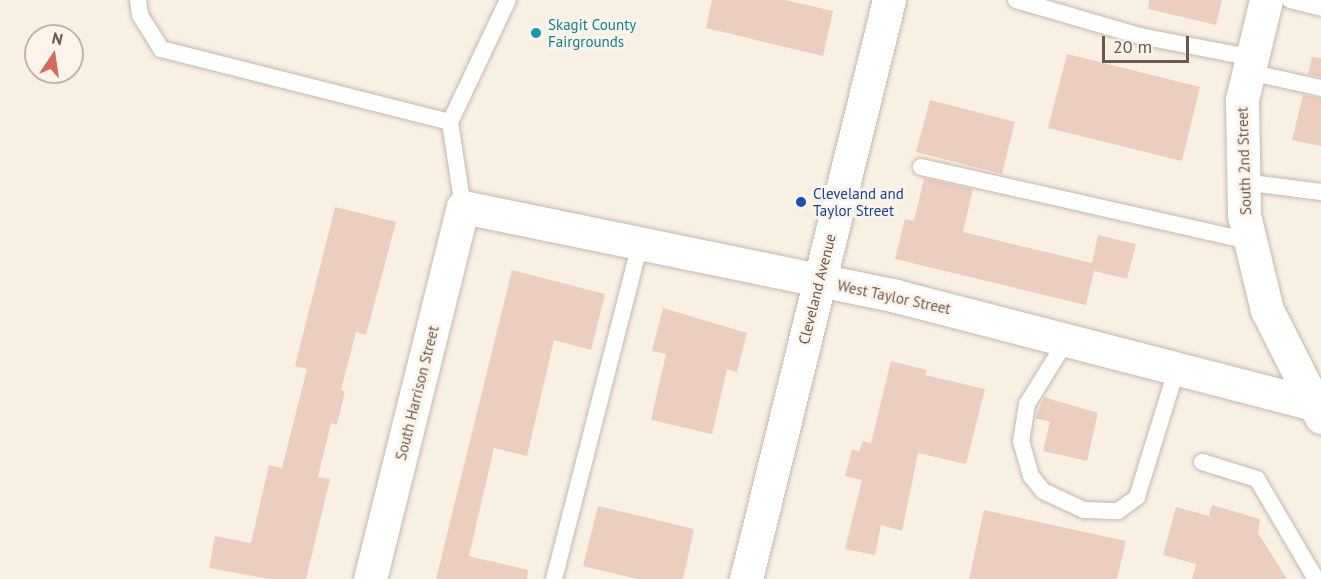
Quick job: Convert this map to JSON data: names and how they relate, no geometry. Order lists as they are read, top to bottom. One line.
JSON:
{"streets":{"street":["South 2nd Street","Cleveland Avenue","West Taylor Street","South Harrison Street"]},"crossings":[["South 2nd Street","West Taylor Street"],["Cleveland Avenue","West Taylor Street"],["West Taylor Street","South Harrison Street"]],"places":["Skagit County Fairgrounds","Cleveland and Taylor Street"],"scale_bar":"20 m","north":"top"}
